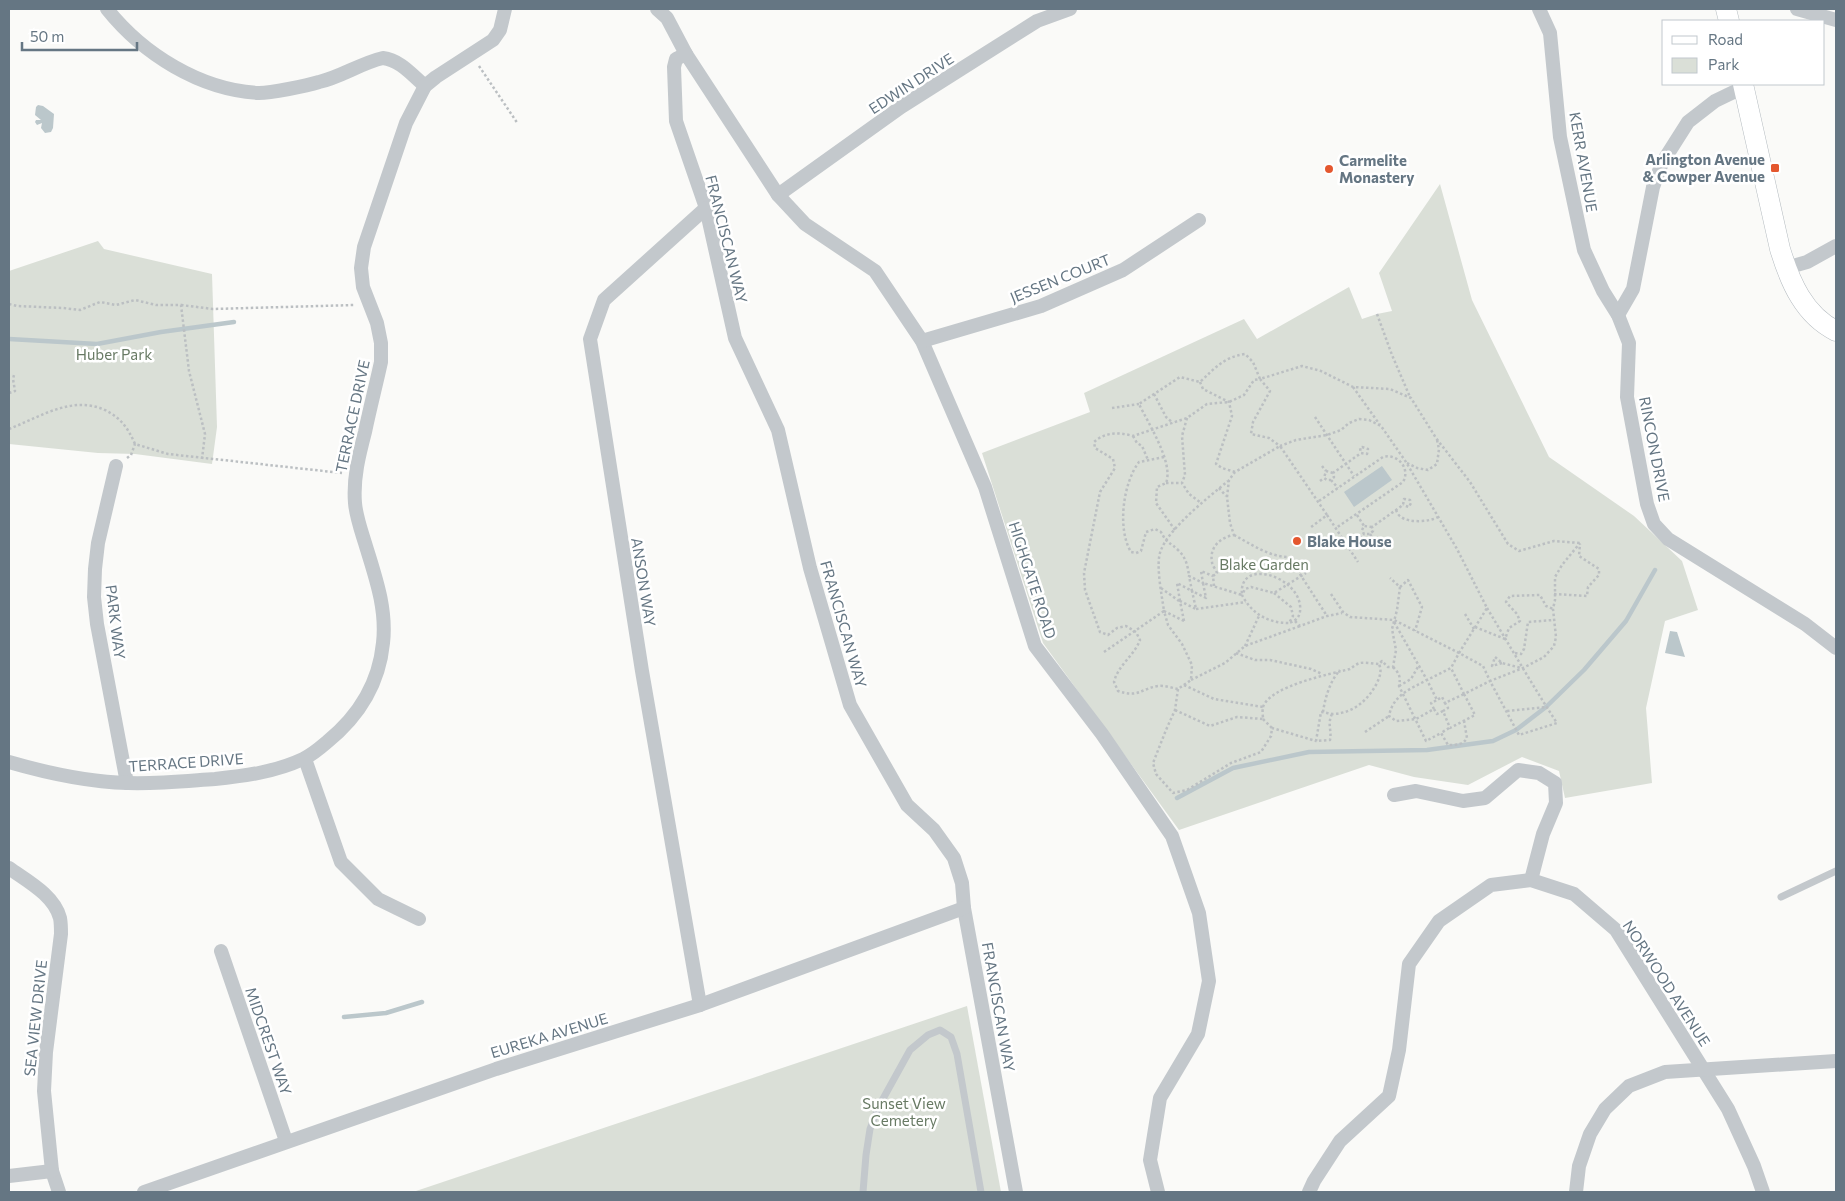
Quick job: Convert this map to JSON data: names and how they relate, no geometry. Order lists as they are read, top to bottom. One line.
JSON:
{"streets":{"street":["EDWIN DRIVE","KERR AVENUE","FRANCISCAN WAY","JESSEN COURT","TERRACE DRIVE","RINCON DRIVE","HIGHGATE ROAD","ANSON WAY","PARK WAY","NORWOOD AVENUE","SEA VIEW DRIVE","EUREKA AVENUE","MIDCREST WAY"]},"crossings":[["EDWIN DRIVE","HIGHGATE ROAD"],["KERR AVENUE","RINCON DRIVE"],["FRANCISCAN WAY","HIGHGATE ROAD"],["FRANCISCAN WAY","ANSON WAY"],["FRANCISCAN WAY","EUREKA AVENUE"],["JESSEN COURT","HIGHGATE ROAD"],["TERRACE DRIVE","PARK WAY"],["ANSON WAY","EUREKA AVENUE"],["EUREKA AVENUE","MIDCREST WAY"]],"parks":["Huber Park","Blake Garden","Sunset View Cemetery"],"places":{"transit":["Arlington Avenue & Cowper Avenue"],"other":["Carmelite Monastery","Blake House"]},"legend":["Road","Park"],"scale_bar":"50 m"}
